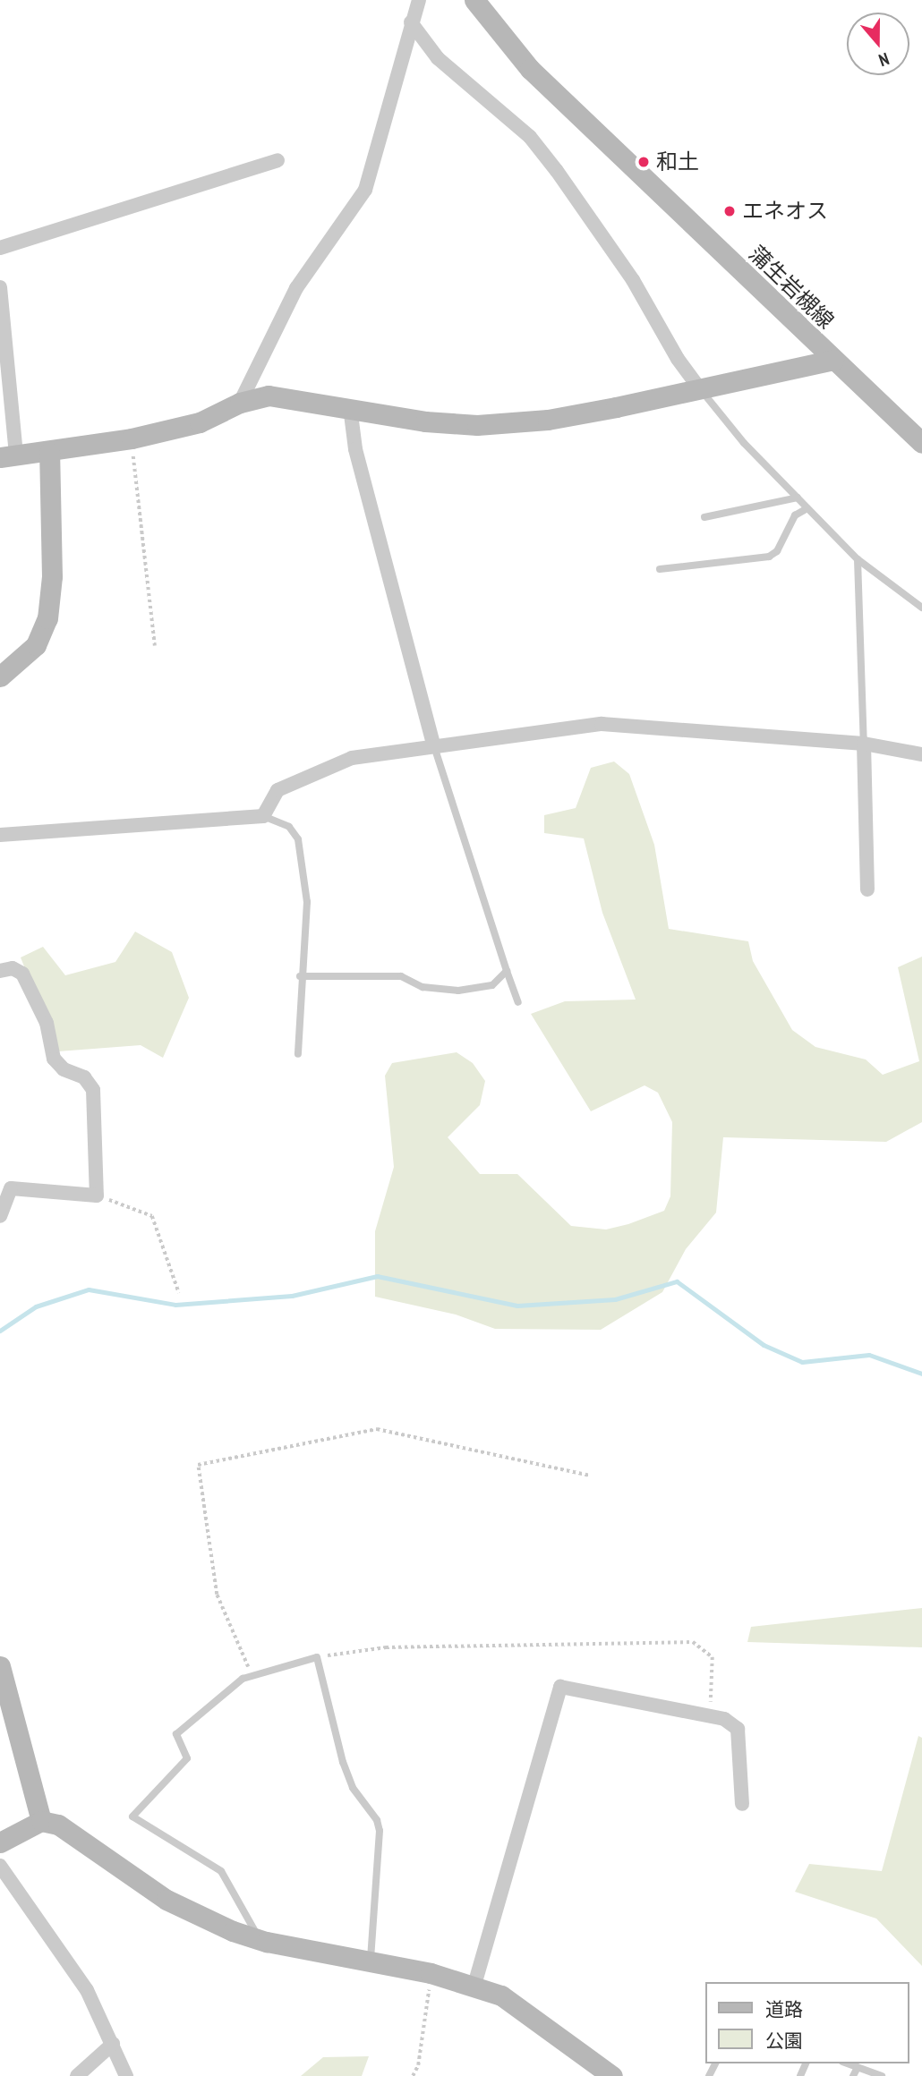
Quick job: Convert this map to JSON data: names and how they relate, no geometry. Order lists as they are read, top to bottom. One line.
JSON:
{"streets":{"street":["蒲生岩槻線"]},"places":["和土","エネオス"],"legend":["道路","公園"],"north":"bottom"}
